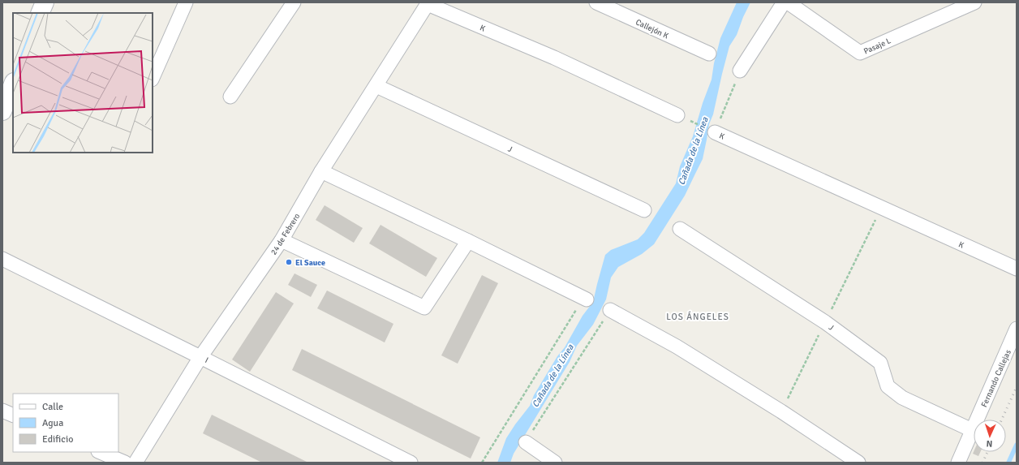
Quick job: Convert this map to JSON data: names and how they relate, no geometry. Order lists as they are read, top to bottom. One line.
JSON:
{"streets":{"street":["K","Callejón K","Pasaje L","J","24 de Febrero","I","Fernando Callejas"]},"crossings":[["K","24 de Febrero"],["J","24 de Febrero"],["J","Fernando Callejas"],["24 de Febrero","I"]],"districts":["LOS ÁNGELES"],"water":["Cañada de la Línea"],"places":["El Sauce"],"legend":["Calle","Agua","Edificio"],"north":"bottom"}
